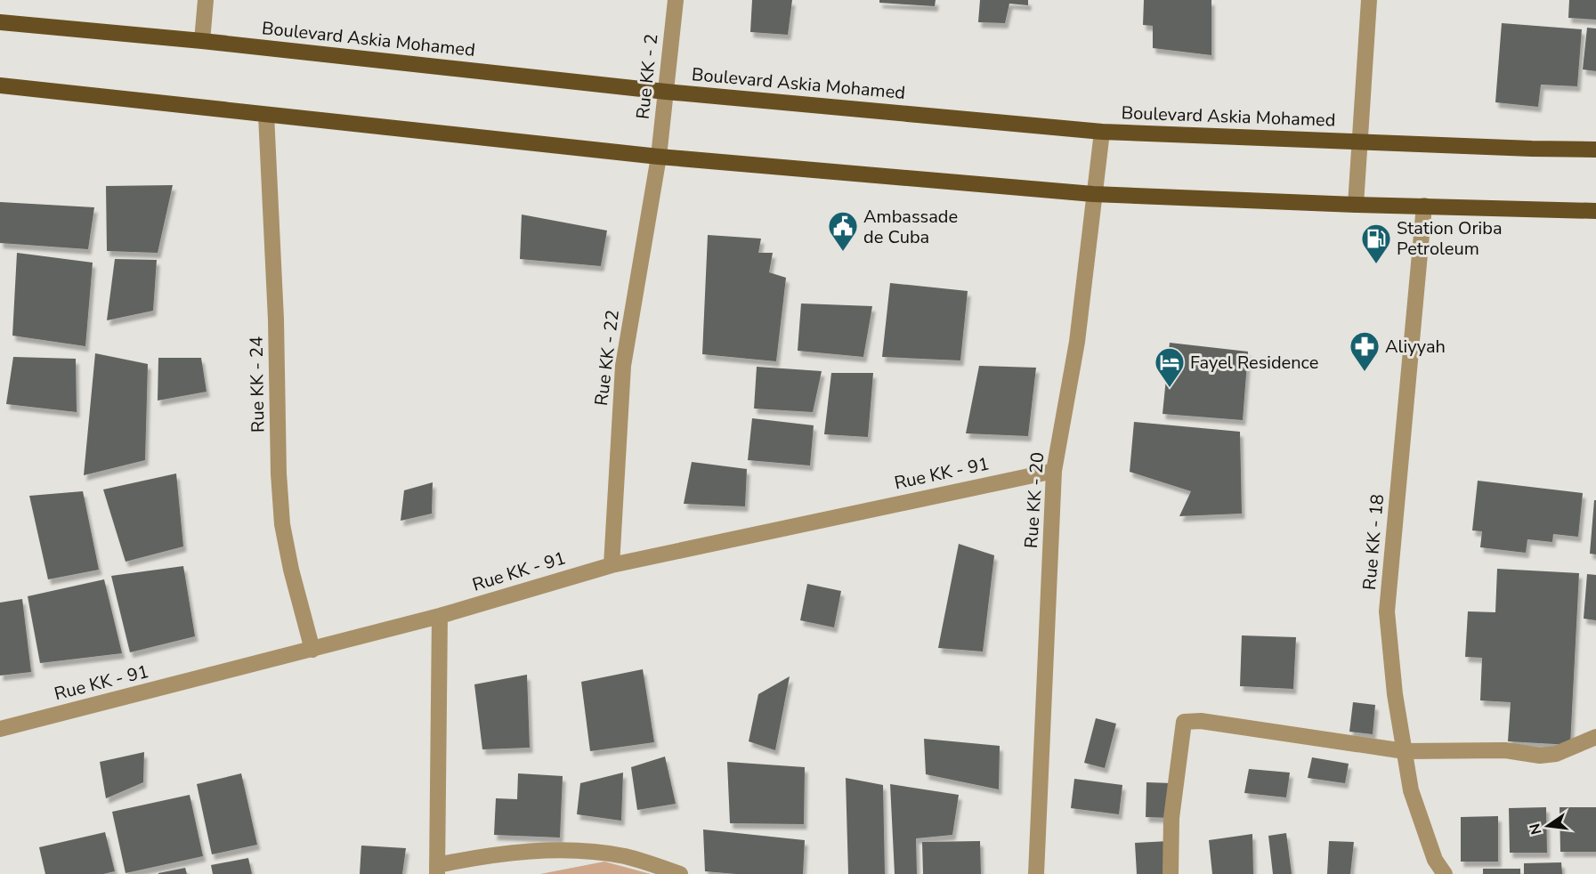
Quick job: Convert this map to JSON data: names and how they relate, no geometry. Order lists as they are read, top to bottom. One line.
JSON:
{"streets":{"main road":["Boulevard Askia Mohamed"],"street":["Rue KK - 2","Rue KK - 22","Rue KK - 24","Rue KK - 91","Rue KK - 20","Rue KK - 18"]},"crossings":[["Boulevard Askia Mohamed","Rue KK - 2"],["Boulevard Askia Mohamed","Rue KK - 20"],["Rue KK - 2","Rue KK - 22"],["Rue KK - 22","Rue KK - 91"],["Rue KK - 24","Rue KK - 91"],["Rue KK - 91","Rue KK - 20"]],"places":{"public building":["Ambassade de Cuba"],"fuel station":["Station Oriba Petroleum"],"pharmacy":["Aliyyah"],"hotel":["Fayel Residence"]},"north":"left"}
